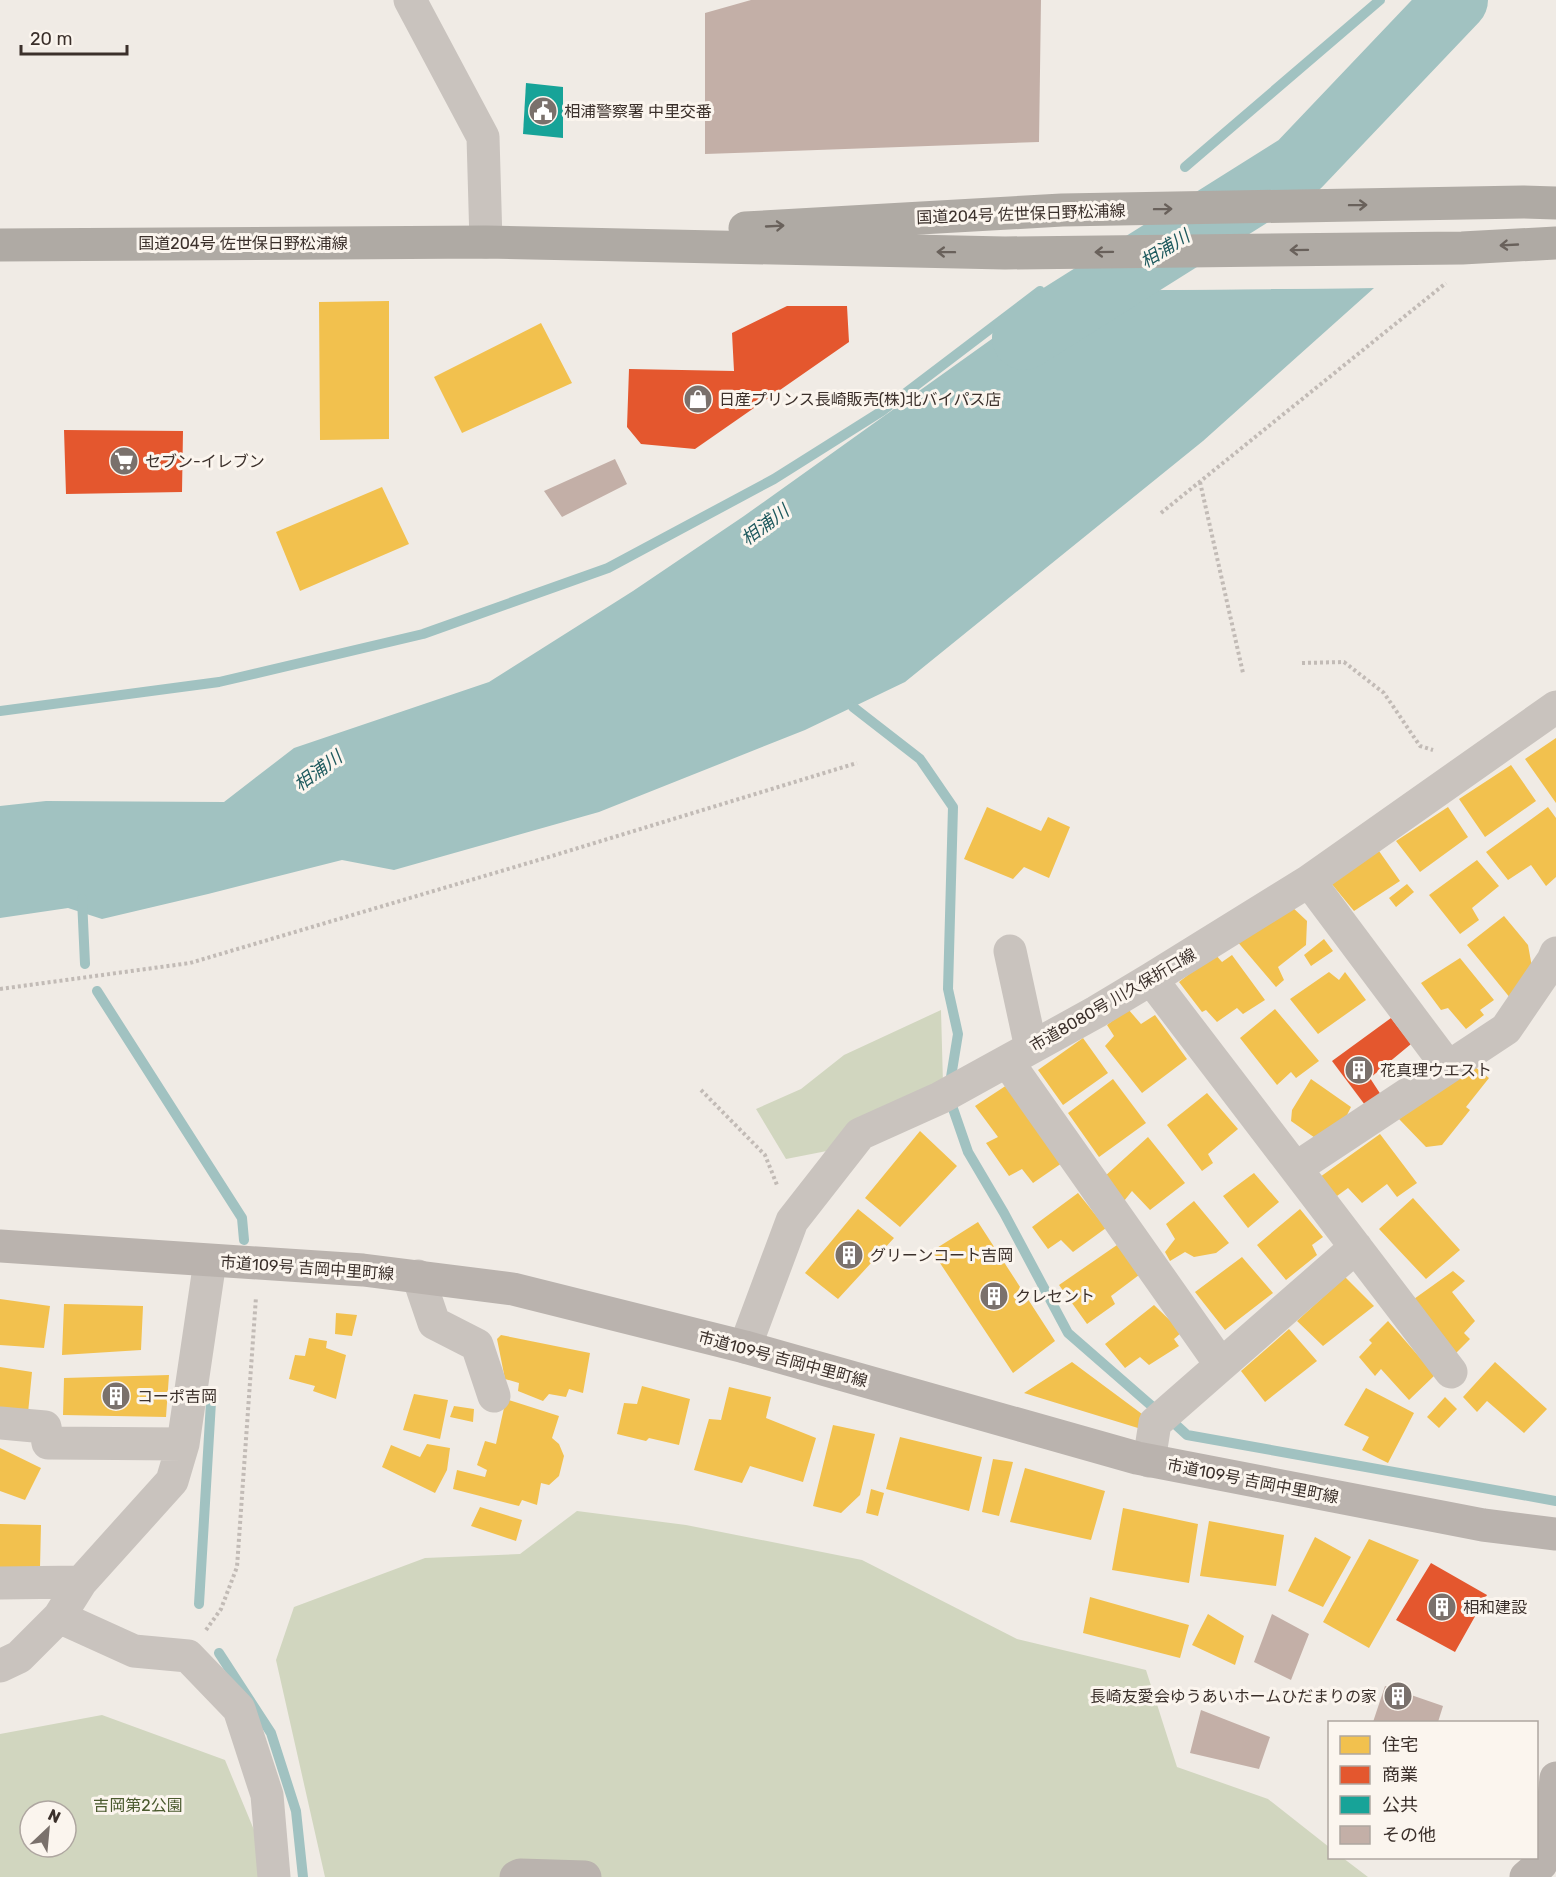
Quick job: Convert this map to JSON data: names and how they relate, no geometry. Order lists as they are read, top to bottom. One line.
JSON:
{"streets":{"highway":["国道204号 佐世保日野松浦線"],"street":["市道8080号 川久保折口線","市道109号 吉岡中里町線"]},"crossings":[["市道8080号 川久保折口線","市道109号 吉岡中里町線"]],"water":["相浦川"],"parks":["吉岡第2公園"],"places":{"public building":["相浦警察署 中里交番"],"shop":["日産プリンス長崎販売(株)北バイパス店"],"supermarket":["セブン-イレブン"],"building":["花真理ウエスト","グリーンコート吉岡","クレセント","コーポ吉岡","相和建設","長崎友愛会ゆうあいホームひだまりの家"]},"legend":["住宅","商業","公共","その他"],"scale_bar":"20 m","north":"top right"}
